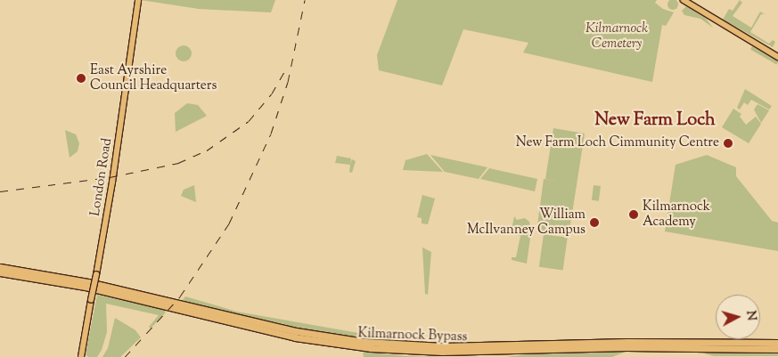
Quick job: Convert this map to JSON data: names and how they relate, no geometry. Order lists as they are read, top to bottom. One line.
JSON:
{"streets":{"highway":["Kilmarnock Bypass"],"main road":["London Road"]},"districts":["New Farm Loch"],"parks":["Kilmarnock Cemetery"],"places":["East Ayrshire Council Headquarters","New Farm Loch Cimmunity Centre","Kilmarnock Academy","William McIlvanney Campus"],"north":"right"}
